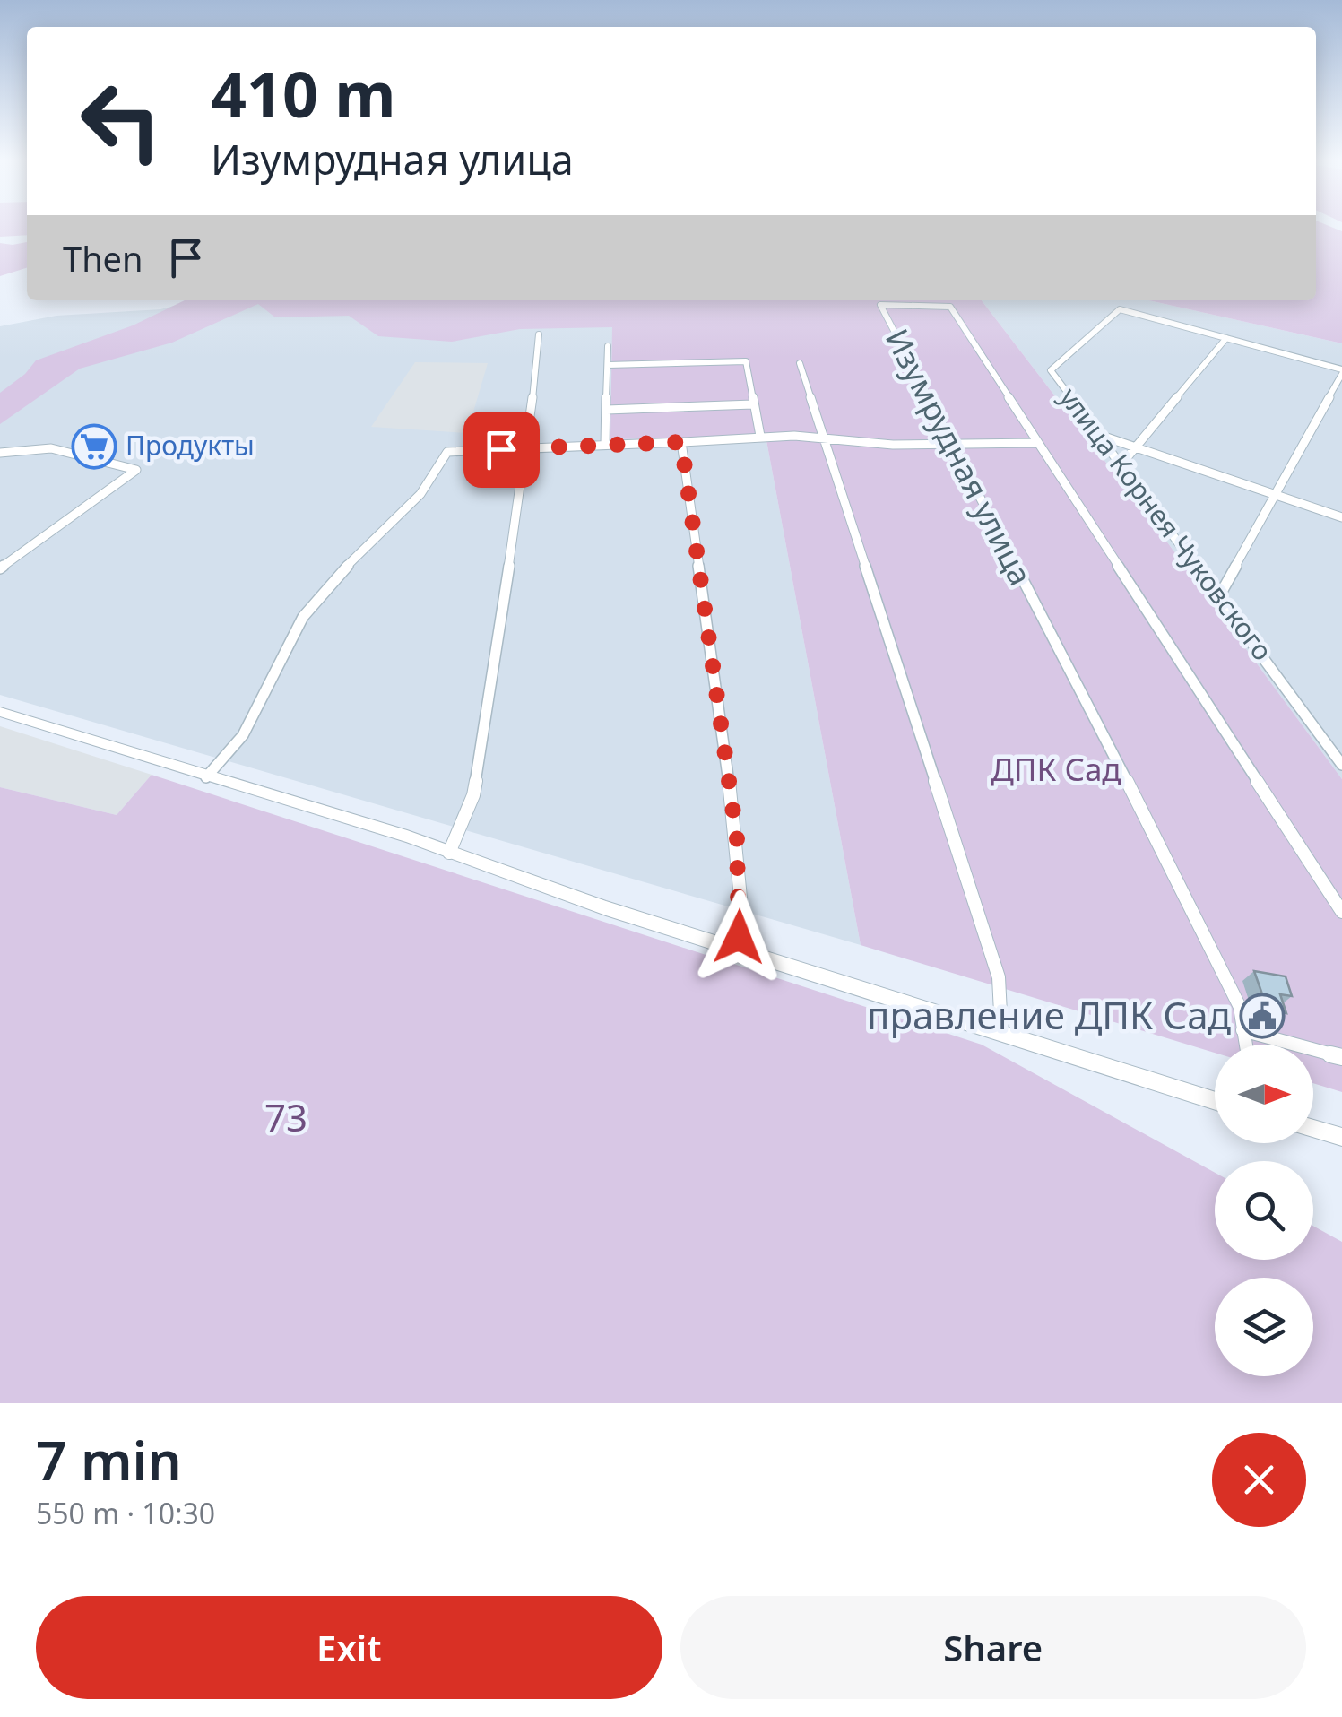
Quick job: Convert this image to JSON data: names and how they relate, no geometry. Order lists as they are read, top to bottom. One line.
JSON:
{"streets":{"street":["Изумрудная улица","улица Корнея Чуковского"]},"parks":["ДПК Сад","73"],"places":{"supermarket":["Продукты"],"public building":["правление ДПК Сад"]},"north":"right","page":{"turn":["410 m","Изумрудная улица"],"then":"Then","heading":["7 min","550 m · 10:30"],"buttons":["Exit","Share"]}}
